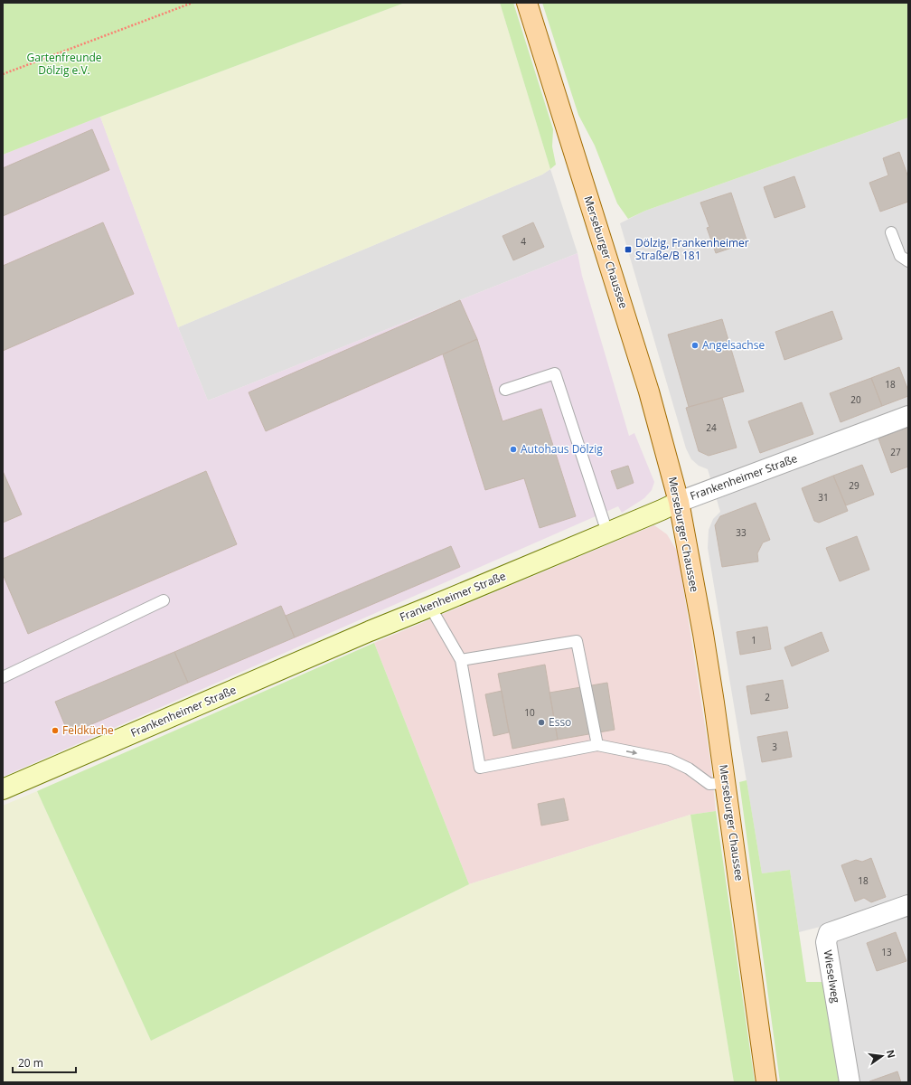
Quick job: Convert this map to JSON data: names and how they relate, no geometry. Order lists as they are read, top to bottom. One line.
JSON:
{"streets":{"main road":["Merseburger Chaussee"],"street":["Frankenheimer Straße","Wieselweg"]},"crossings":[["Merseburger Chaussee","Frankenheimer Straße"]],"parks":["Gartenfreunde Dölzig e.V."],"places":{"transit":["Dölzig, Frankenheimer Straße/B 181"],"other":["Angelsachse","Autohaus Dölzig","Esso","Feldküche"]},"house_numbers":["4","18","20","24","27","29","31","33","1","2","10","3","18","13"],"scale_bar":"20 m","north":"right"}
